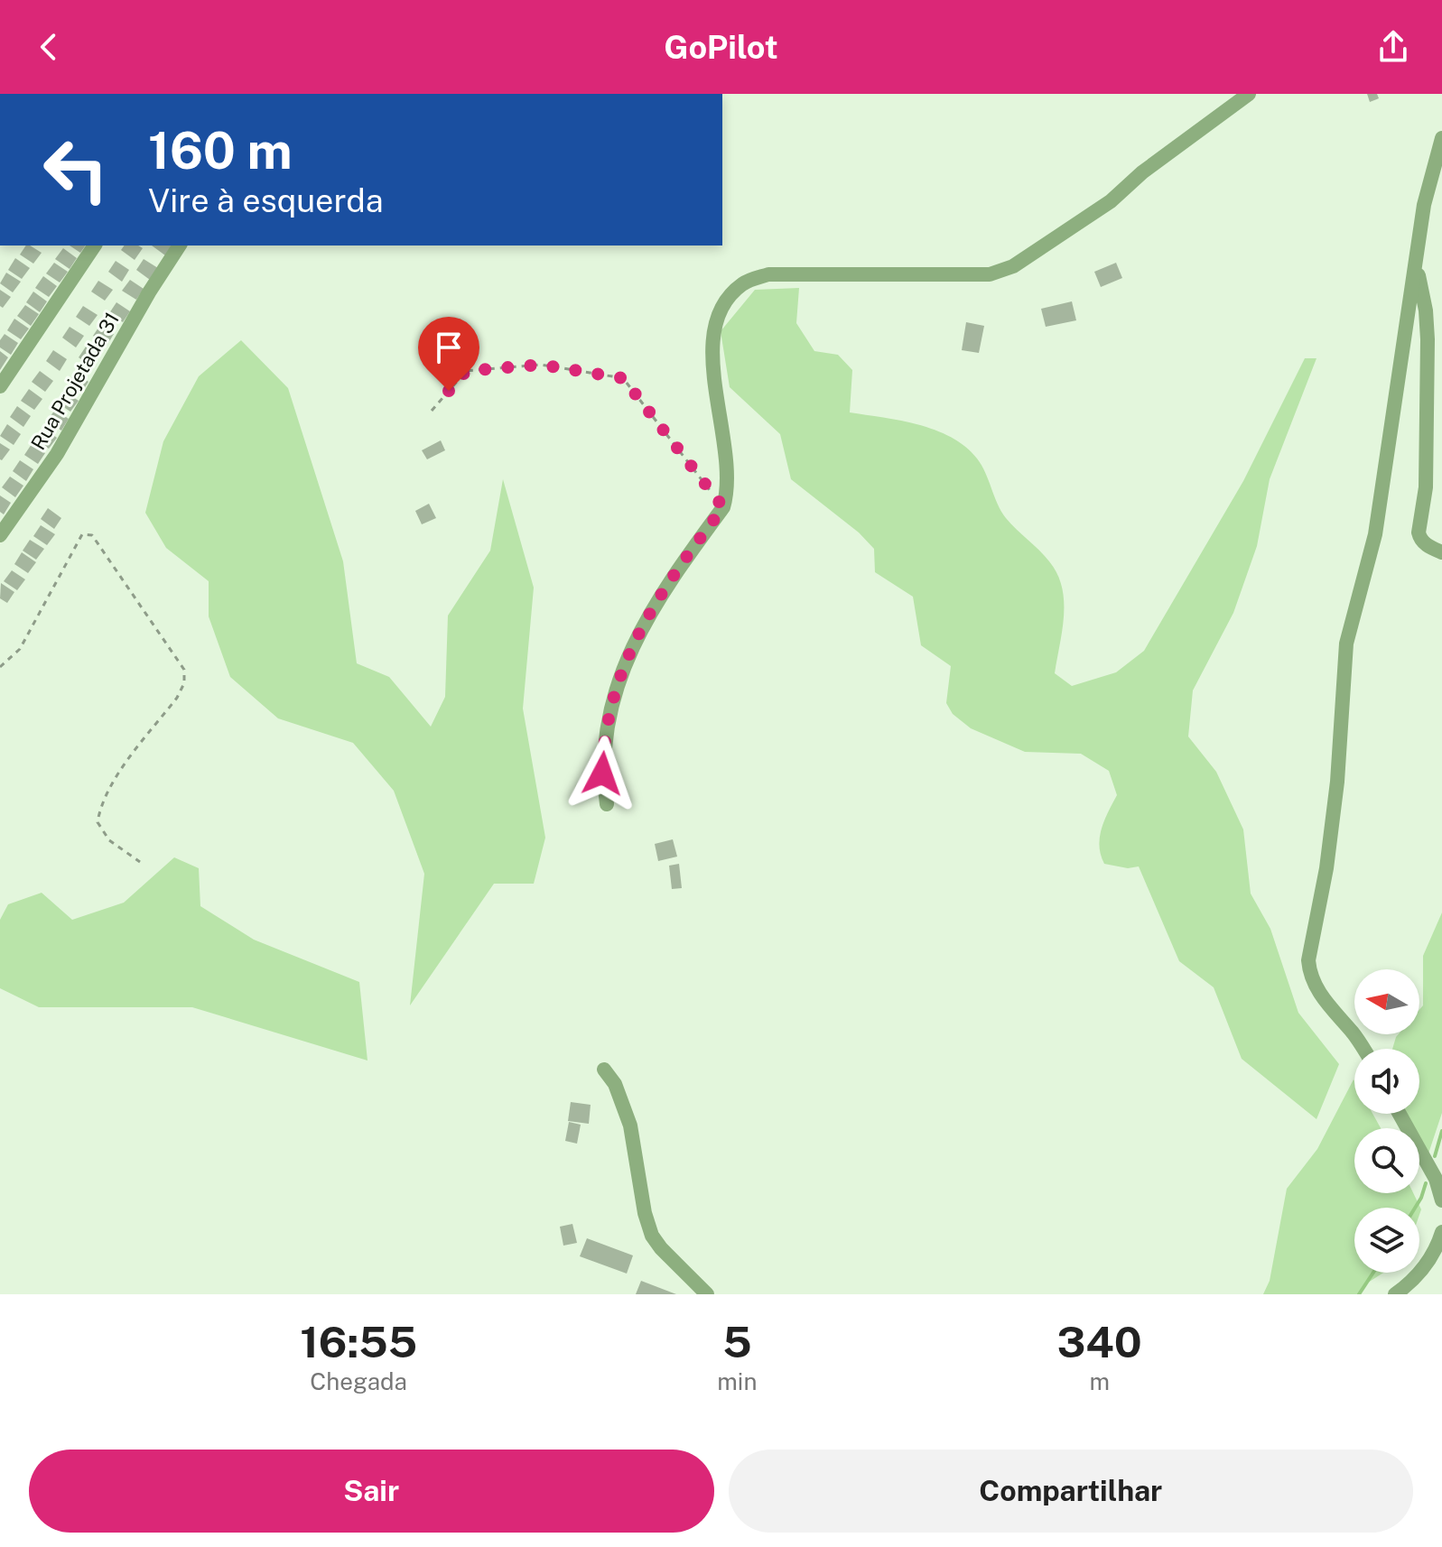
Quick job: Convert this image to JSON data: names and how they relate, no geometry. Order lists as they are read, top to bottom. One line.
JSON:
{"streets":{"street":["Rua Projetada 31"]},"north":"left","page":{"header":"GoPilot","turn":["160 m","Vire à esquerda"],"eta":["16:55","Chegada","5","min","340","m"],"buttons":["Sair","Compartilhar"]}}
